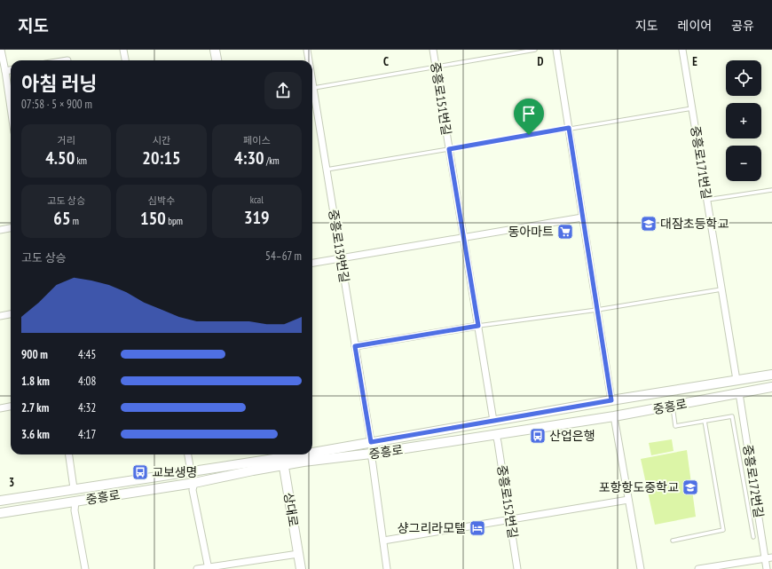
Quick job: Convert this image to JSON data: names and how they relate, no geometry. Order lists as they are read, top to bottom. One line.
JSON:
{"streets":{"main road":["중흥로","상대로"],"street":["중흥로151번길","중흥로171번길","중흥로139번길","중흥로172번길","중흥로152번길"]},"crossings":[["중흥로151번길","중흥로"],["중흥로171번길","중흥로"],["중흥로139번길","중흥로"],["중흥로","중흥로172번길"],["중흥로","중흥로152번길"],["중흥로","상대로"]],"places":{"school or university":["대잠초등학교","포항항도중학교"],"supermarket":["동아마트"],"bus stop":["산업은행","교보생명"],"hotel":["샹그리라모텔"]},"page":{"header":"지도","nav":["지도","레이어","공유"],"map_buttons":["+","−"],"heading":["아침 러닝","07:58 · 5 × 900 m"],"stats":[["거리","4.50 km"],["시간","20:15"],["페이스","4:30 /km"],["고도 상승","65 m"],["심박수","150 bpm"],["kcal","319"]],"chart":["고도 상승","54–67 m"],"list":[{"name":"900 m","note":"4:45"},{"name":"1.8 km","note":"4:08"},{"name":"2.7 km","note":"4:32"},{"name":"3.6 km","note":"4:17"}]},"grid":{"columns":["C","D","E"],"rows":["3"]}}
